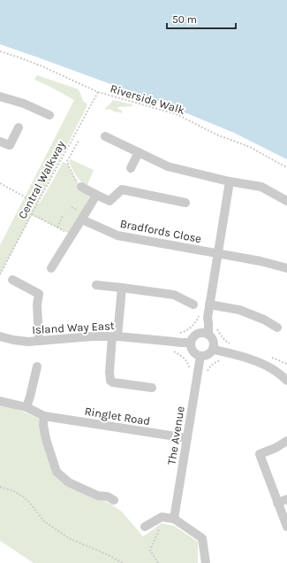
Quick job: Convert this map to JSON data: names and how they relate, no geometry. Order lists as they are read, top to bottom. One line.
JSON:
{"streets":{"street":["Bradfords Close","Island Way East","Ringlet Road","The Avenue"],"path":["Riverside Walk","Central Walkway"]},"crossings":[["Riverside Walk","Central Walkway"],["Island Way East","The Avenue"],["Ringlet Road","The Avenue"]],"scale_bar":"50 m"}
